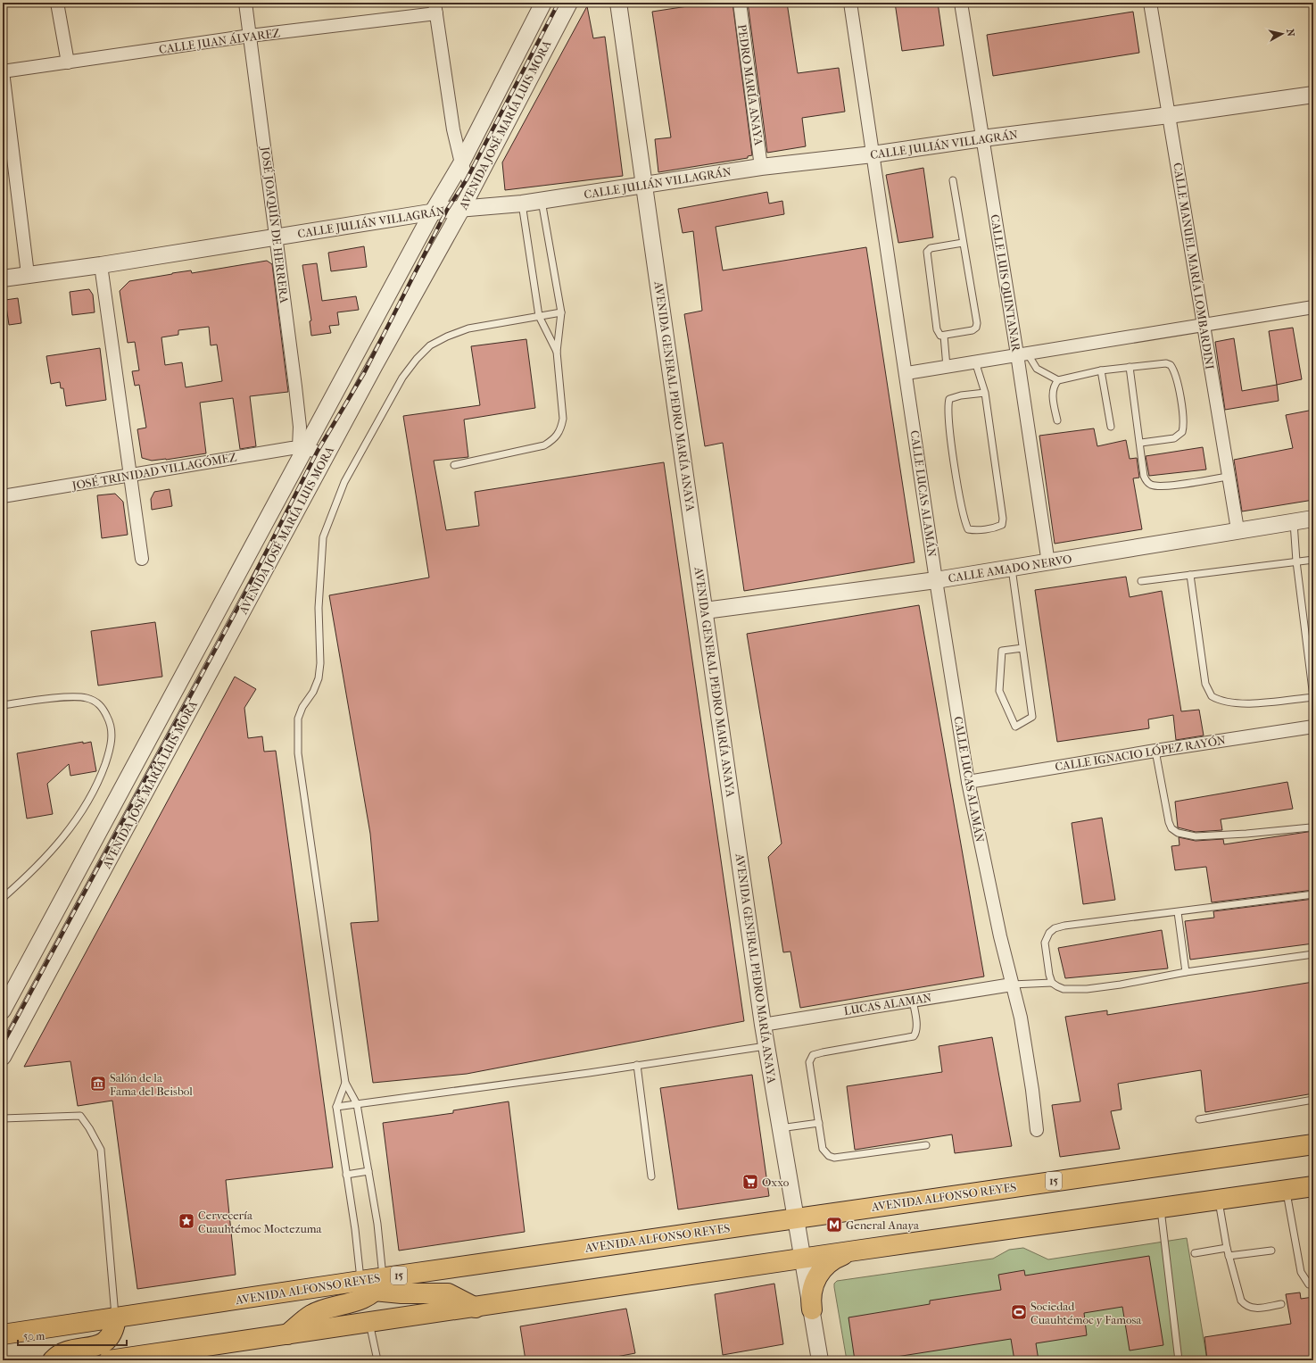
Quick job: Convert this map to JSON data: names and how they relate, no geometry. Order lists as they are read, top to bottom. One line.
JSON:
{"streets":{"highway":["15","AVENIDA ALFONSO REYES"],"street":["CALLE JUAN ÁLVAREZ","PEDRO MARÍA ANAYA","AVENIDA JOSÉ MARÍA LUIS MORA","CALLE JULIÁN VILLAGRÁN","JOSÉ JOAQUÍN DE HERRERA","CALLE MANUEL MARÍA LOMBARDINI","CALLE LUIS QUINTANAR","AVENIDA GENERAL PEDRO MARÍA ANAYA","JOSÉ TRINIDAD VILLAGÓMEZ","CALLE LUCAS ALAMÁN","CALLE AMADO NERVO","CALLE IGNACIO LÓPEZ RAYÓN","LUCAS ALAMAN"]},"crossings":[["CALLE JUAN ÁLVAREZ","JOSÉ JOAQUÍN DE HERRERA"],["PEDRO MARÍA ANAYA","CALLE JULIÁN VILLAGRÁN"],["AVENIDA JOSÉ MARÍA LUIS MORA","CALLE JULIÁN VILLAGRÁN"],["AVENIDA JOSÉ MARÍA LUIS MORA","JOSÉ JOAQUÍN DE HERRERA"],["AVENIDA JOSÉ MARÍA LUIS MORA","JOSÉ TRINIDAD VILLAGÓMEZ"],["CALLE JULIÁN VILLAGRÁN","JOSÉ JOAQUÍN DE HERRERA"],["CALLE JULIÁN VILLAGRÁN","CALLE MANUEL MARÍA LOMBARDINI"],["CALLE JULIÁN VILLAGRÁN","CALLE LUIS QUINTANAR"],["CALLE JULIÁN VILLAGRÁN","AVENIDA GENERAL PEDRO MARÍA ANAYA"],["CALLE JULIÁN VILLAGRÁN","CALLE LUCAS ALAMÁN"],["JOSÉ JOAQUÍN DE HERRERA","JOSÉ TRINIDAD VILLAGÓMEZ"],["CALLE MANUEL MARÍA LOMBARDINI","CALLE AMADO NERVO"],["CALLE LUIS QUINTANAR","CALLE AMADO NERVO"],["AVENIDA GENERAL PEDRO MARÍA ANAYA","CALLE AMADO NERVO"],["AVENIDA GENERAL PEDRO MARÍA ANAYA","LUCAS ALAMAN"],["AVENIDA GENERAL PEDRO MARÍA ANAYA","AVENIDA ALFONSO REYES"],["CALLE LUCAS ALAMÁN","CALLE AMADO NERVO"],["CALLE LUCAS ALAMÁN","CALLE IGNACIO LÓPEZ RAYÓN"],["CALLE LUCAS ALAMÁN","LUCAS ALAMAN"]],"places":{"museum":["Salón de la Fama del Beisbol"],"supermarket":["Oxxo"],"place":["Cervecería Cuauhtémoc Moctezuma"],"metro station":["General Anaya"],"sports":["Sociedad Cuauhtémoc y Famosa"]},"scale_bar":"50 m","north":"right"}
